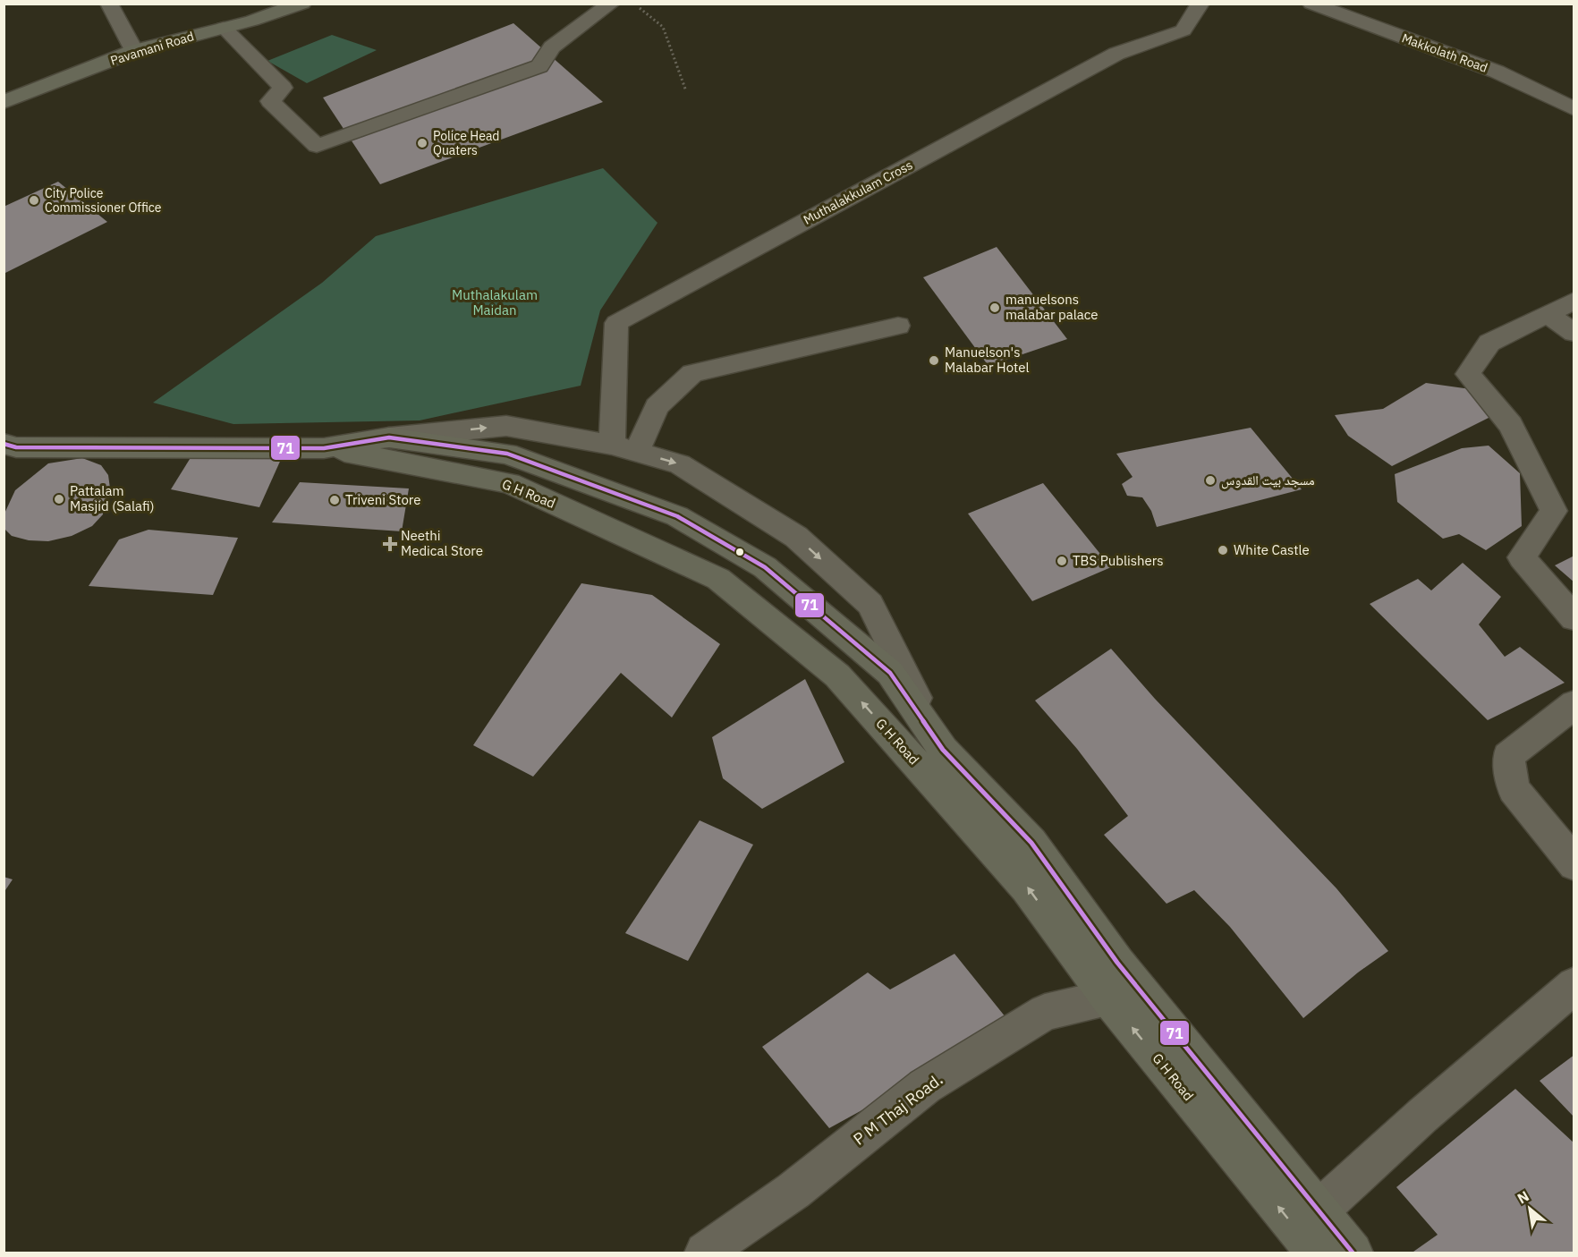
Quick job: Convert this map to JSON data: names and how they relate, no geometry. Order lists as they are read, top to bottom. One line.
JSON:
{"streets":{"main road":["Pavamani Road","G H Road"],"street":["Makkolath Road","Muthalakkulam Cross","P M Thaj Road."]},"crossings":[["G H Road","P M Thaj Road."]],"parks":["Muthalakulam Maidan"],"places":{"other":["Police Head Quaters","City Police Commissioner Office","manuelsons malabar palace","Manuelson's Malabar Hotel","مسجد بیت القدوس","Pattalam Masjid (Salafi)","Triveni Store","White Castle","TBS Publishers"],"health":["Neethi Medical Store"]},"lines":["transit line 71"],"north":"top left"}
